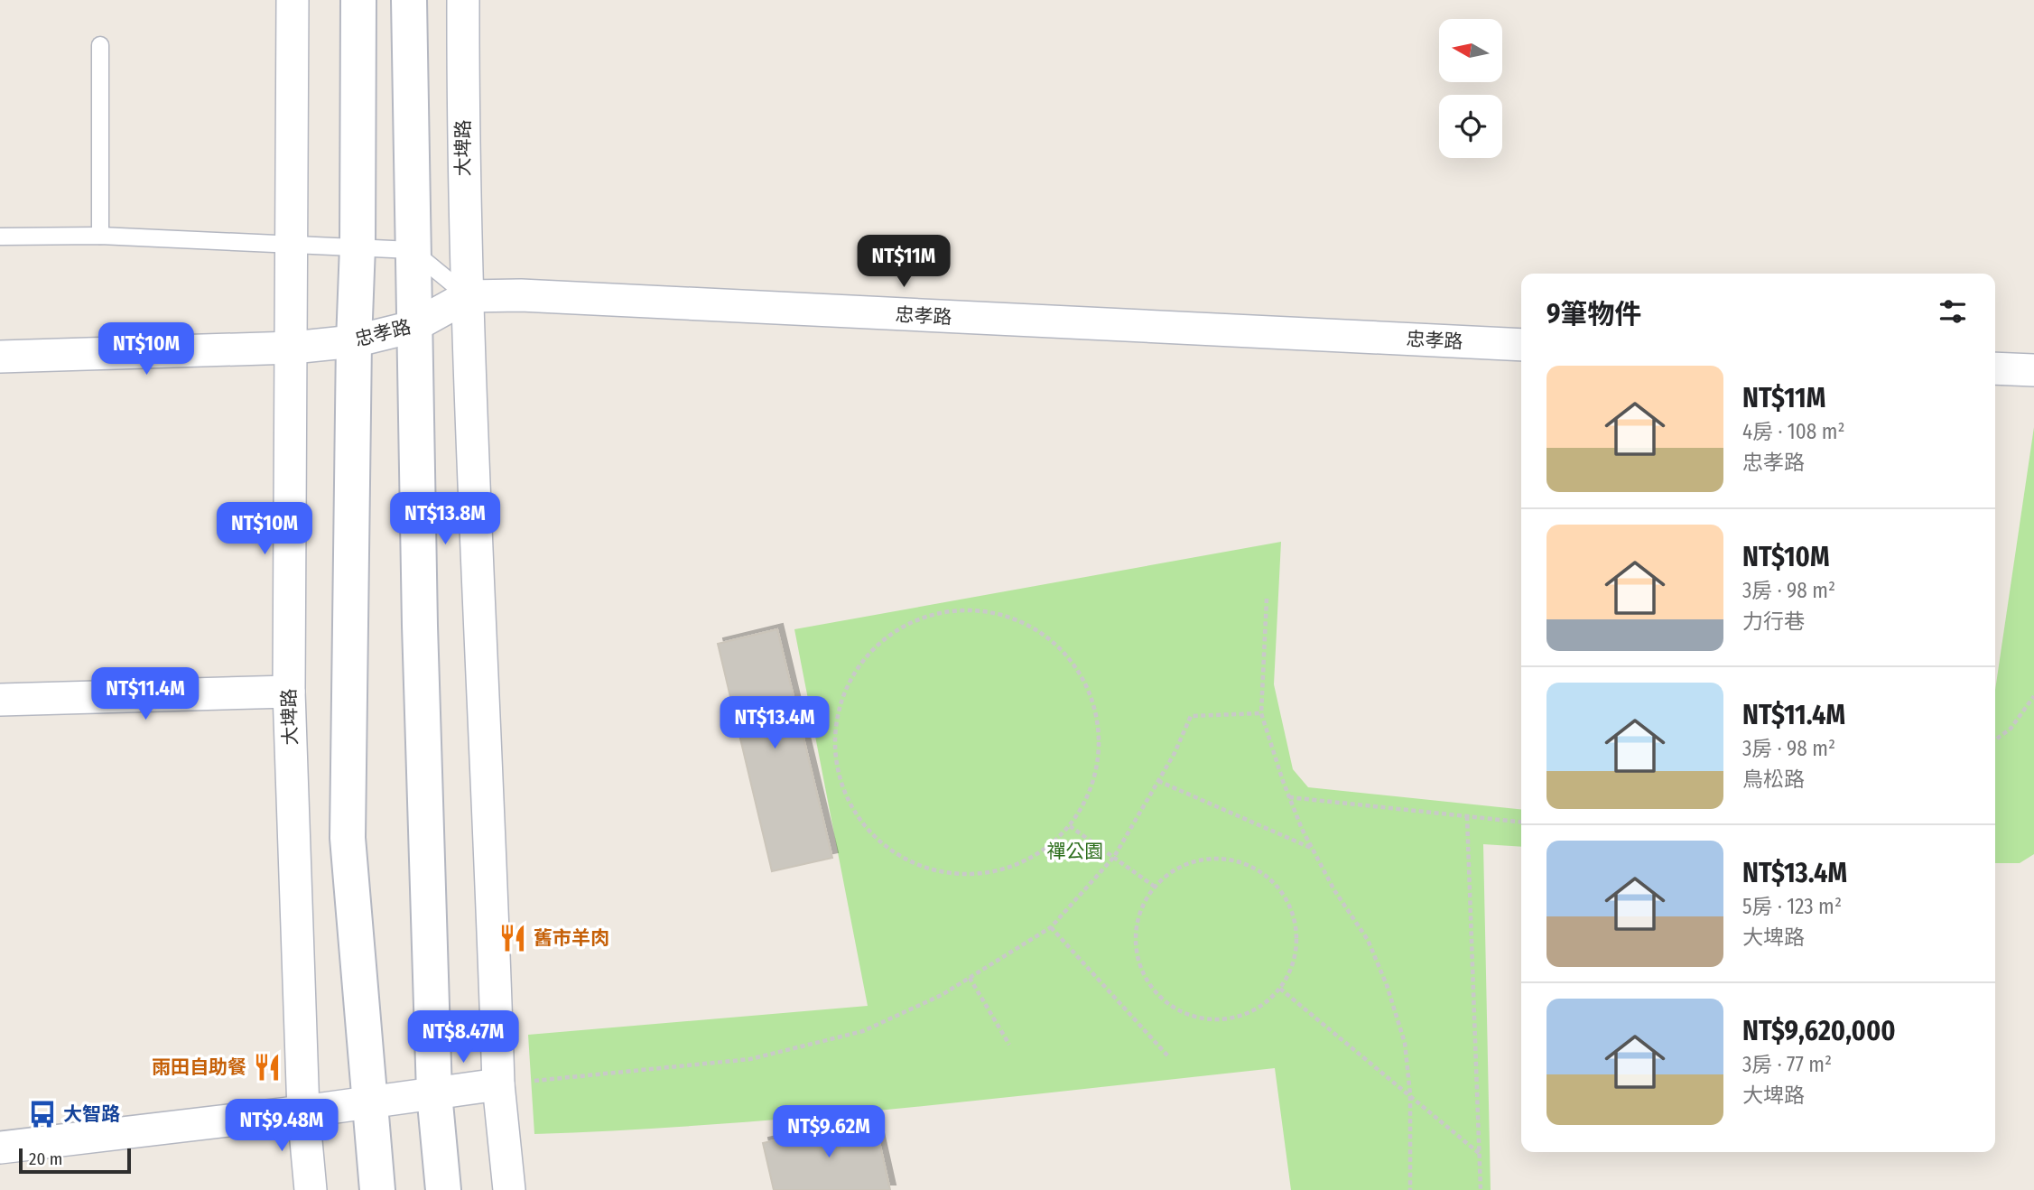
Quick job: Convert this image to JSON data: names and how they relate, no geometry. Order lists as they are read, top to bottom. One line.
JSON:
{"streets":{"street":["大埤路","忠孝路"]},"crossings":[["大埤路","忠孝路"]],"parks":["禪公園"],"places":{"restaurant":["舊市羊肉","雨田自助餐"],"bus stop":["大智路"]},"scale_bar":"20 m","north":"left","page":{"price":["NT$11M","NT$10M","NT$13.8M","NT$10M","NT$11.4M","NT$13.4M","NT$8.47M","NT$9.48M","NT$9.62M"],"heading":"9筆物件","list":[{"name":"NT$11M","note":"4房 · 108 m² · 忠孝路"},{"name":"NT$10M","note":"3房 · 98 m² · 力行巷"},{"name":"NT$11.4M","note":"3房 · 98 m² · 鳥松路"},{"name":"NT$13.4M","note":"5房 · 123 m² · 大埤路"},{"name":"NT$9,620,000","note":"3房 · 77 m² · 大埤路"}],"scale":"20 m"}}
